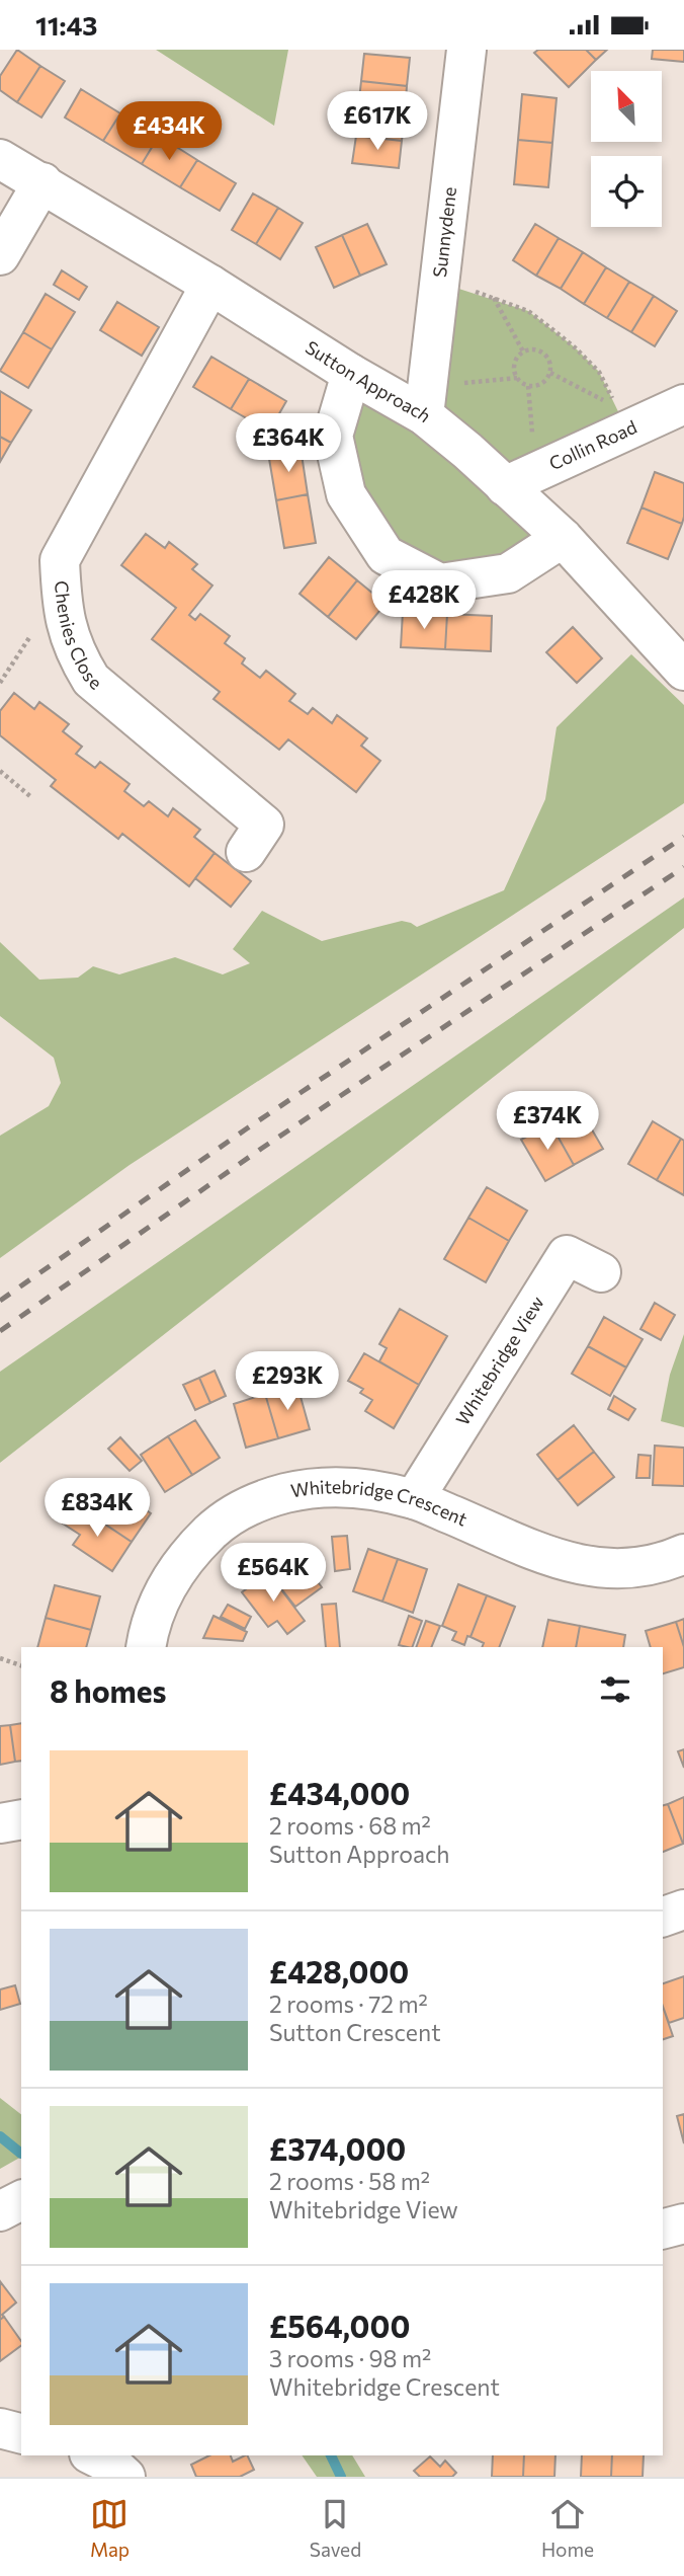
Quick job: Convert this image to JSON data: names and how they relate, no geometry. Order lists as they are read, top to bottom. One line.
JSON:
{"streets":{"street":["Sunnydene","Sutton Approach","Collin Road","Chenies Close","Whitebridge View","Whitebridge Crescent"]},"crossings":[["Sunnydene","Sutton Approach"],["Sutton Approach","Collin Road"],["Sutton Approach","Chenies Close"],["Whitebridge View","Whitebridge Crescent"]],"north":"top left","page":{"status":"11:43","price":["£617K","£434K","£364K","£428K","£374K","£293K","£834K","£564K"],"heading":"8 homes","list":[{"name":"£434,000","note":"2 rooms · 68 m² · Sutton Approach"},{"name":"£428,000","note":"2 rooms · 72 m² · Sutton Crescent"},{"name":"£374,000","note":"2 rooms · 58 m² · Whitebridge View"},{"name":"£564,000","note":"3 rooms · 98 m² · Whitebridge Crescent"}],"tabs":["Map","Saved","Home"]}}
